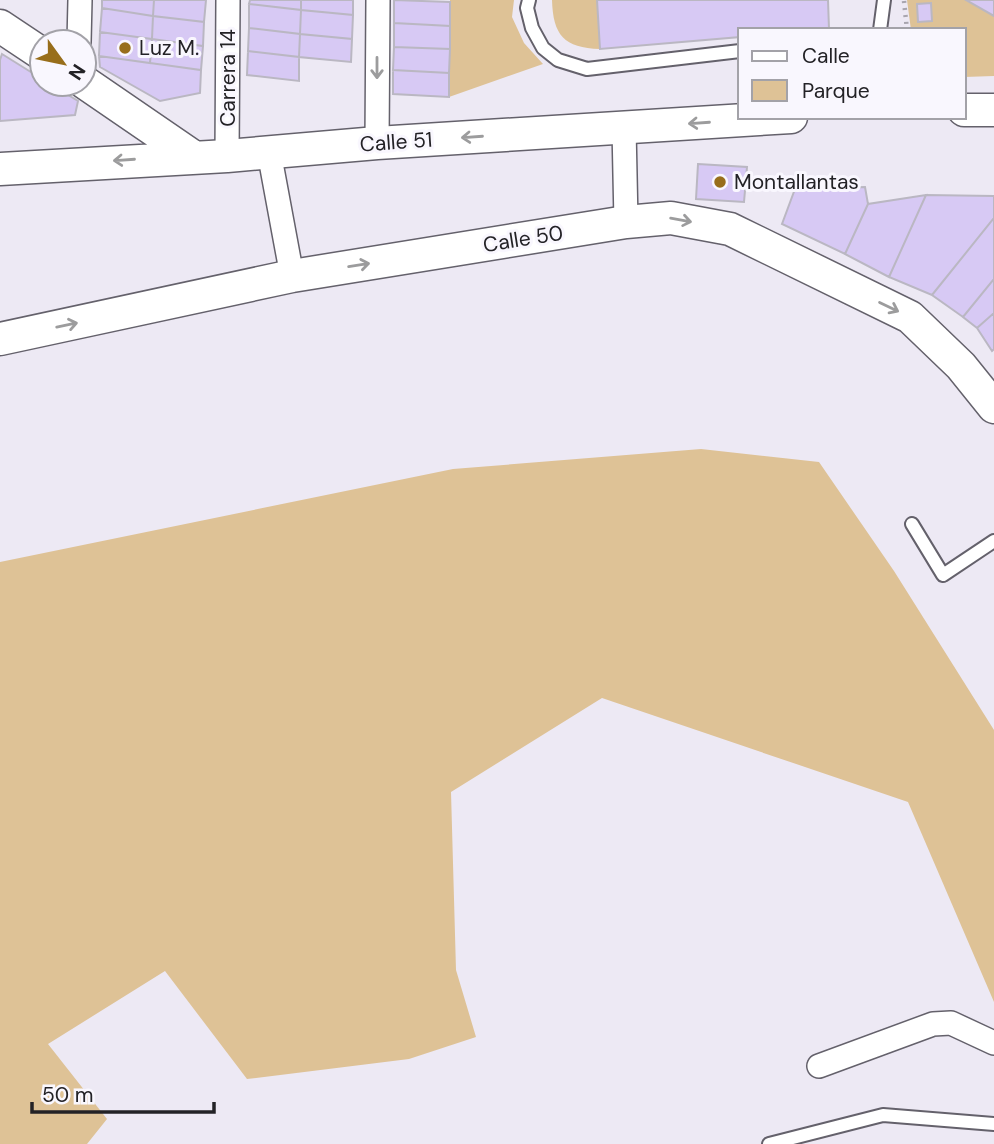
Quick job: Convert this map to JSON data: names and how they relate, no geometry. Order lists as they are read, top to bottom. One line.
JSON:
{"streets":{"main road":["Calle 51","Calle 50"],"street":["Carrera 14"]},"crossings":[["Carrera 14","Calle 51"]],"one_way":["Calle 51","Calle 50"],"places":["Luz M.","Montallantas"],"legend":["Calle","Parque"],"scale_bar":"50 m","north":"bottom right"}
